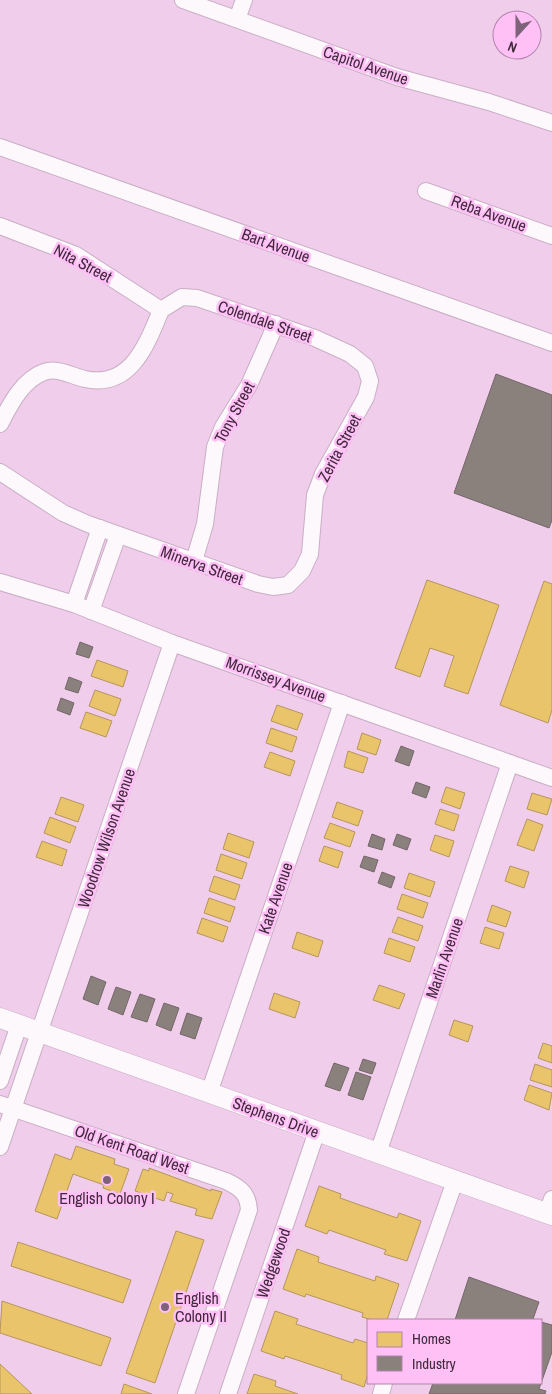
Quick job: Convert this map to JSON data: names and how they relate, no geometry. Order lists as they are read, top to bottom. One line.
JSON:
{"streets":{"street":["Capitol Avenue","Reba Avenue","Bart Avenue","Nita Street","Colendale Street","Tony Street","Zerita Street","Minerva Street","Morrissey Avenue","Woodrow Wilson Avenue","Kate Avenue","Marlin Avenue","Stephens Drive","Old Kent Road West","Wedgewood"]},"crossings":[["Nita Street","Colendale Street"],["Colendale Street","Tony Street"],["Colendale Street","Zerita Street"],["Tony Street","Minerva Street"],["Zerita Street","Minerva Street"],["Morrissey Avenue","Woodrow Wilson Avenue"],["Morrissey Avenue","Kate Avenue"],["Morrissey Avenue","Marlin Avenue"],["Woodrow Wilson Avenue","Stephens Drive"],["Woodrow Wilson Avenue","Old Kent Road West"],["Kate Avenue","Stephens Drive"],["Marlin Avenue","Stephens Drive"],["Stephens Drive","Wedgewood"]],"places":["English Colony I","English Colony II"],"legend":["Homes","Industry"],"north":"bottom"}
